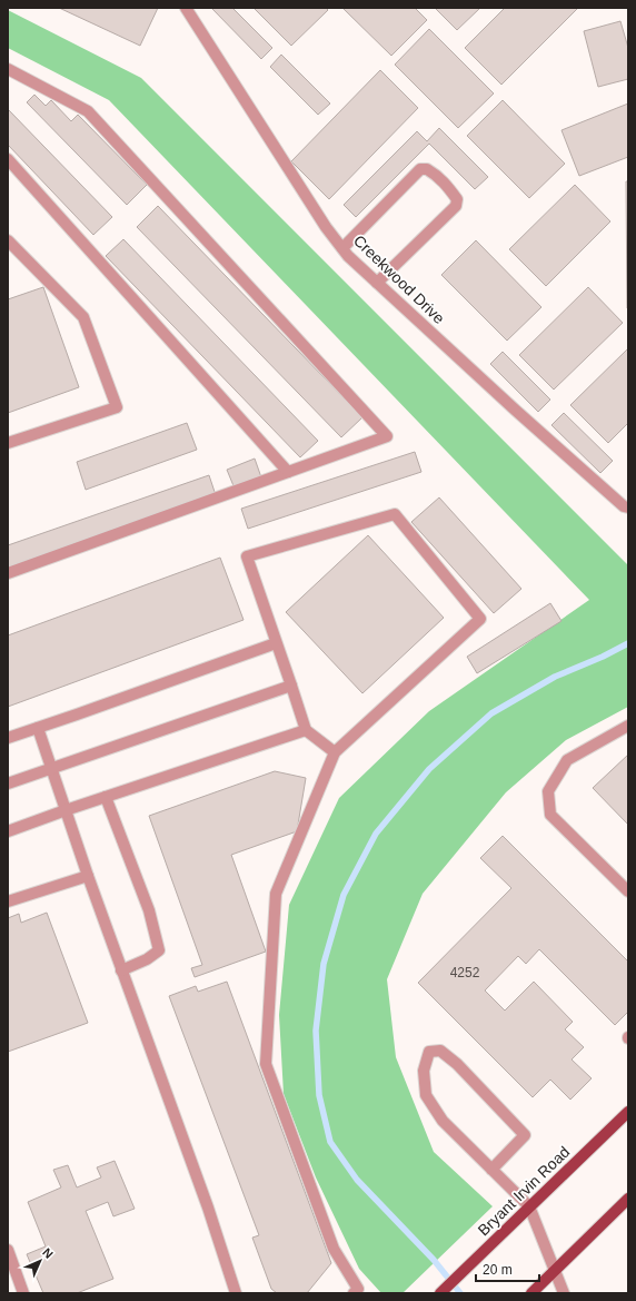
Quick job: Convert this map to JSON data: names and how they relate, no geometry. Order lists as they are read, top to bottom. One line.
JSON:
{"streets":{"main road":["Bryant Irvin Road"],"street":["Creekwood Drive"]},"house_numbers":["4252"],"scale_bar":"20 m","north":"top right"}
